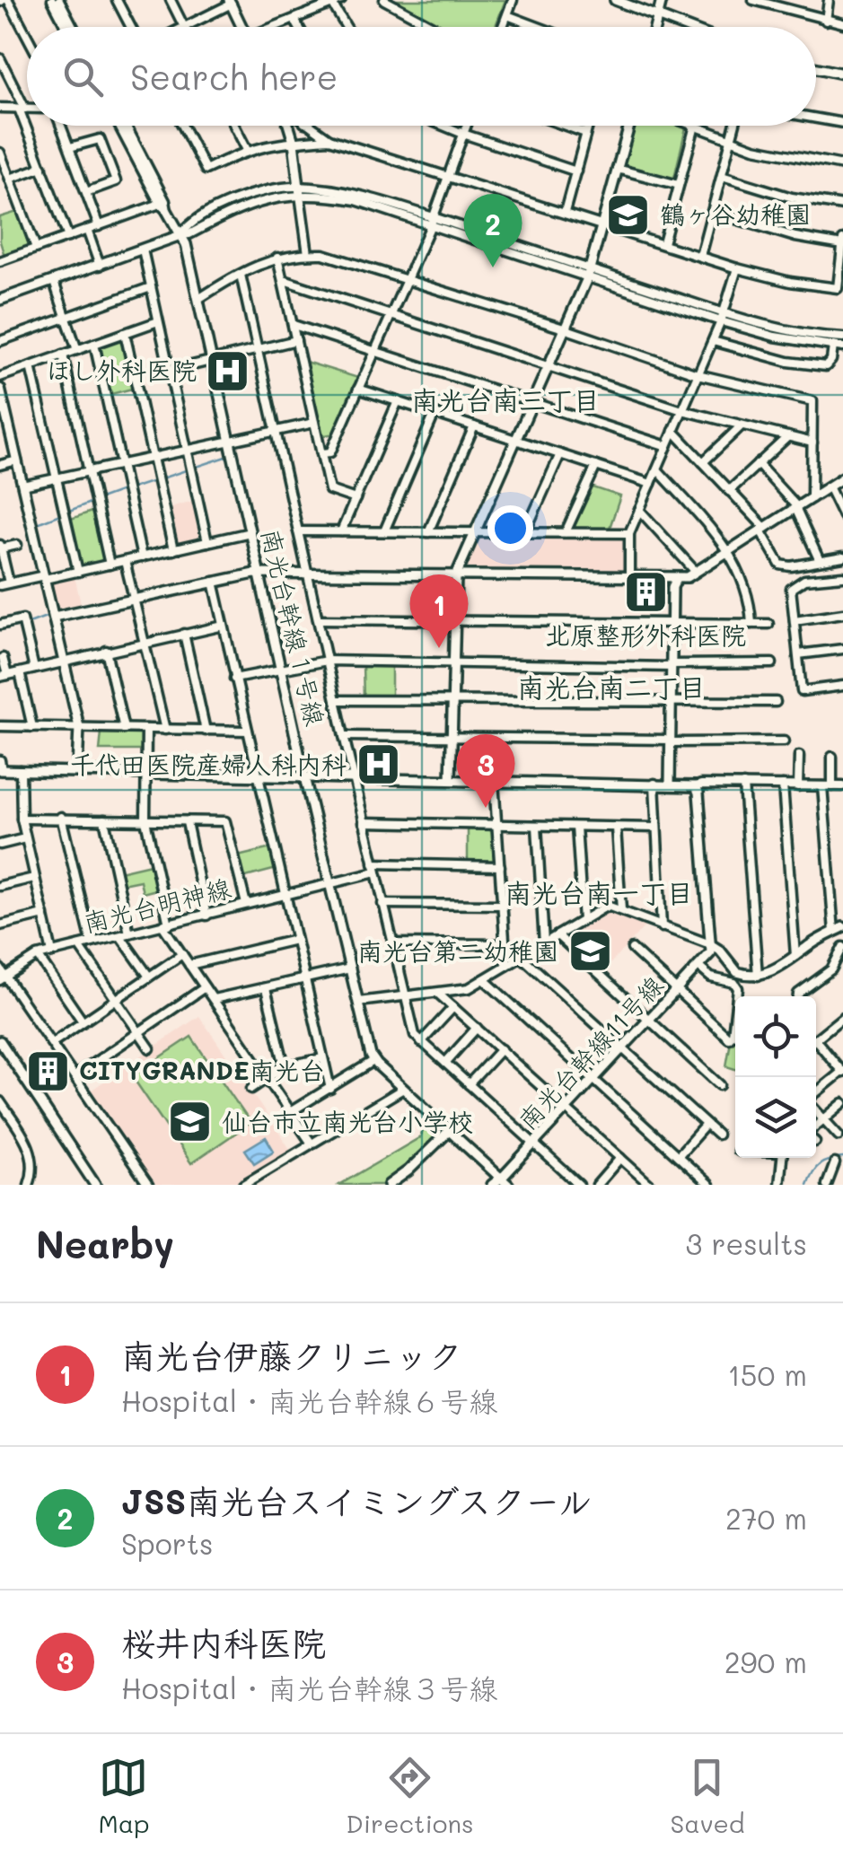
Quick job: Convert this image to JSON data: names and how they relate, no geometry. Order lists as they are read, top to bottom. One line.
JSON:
{"streets":{"street":["南光台幹線１号線","南光台明神線","南光台幹線11号線"]},"crossings":[["南光台幹線１号線","南光台明神線"]],"districts":["南光台南三丁目","南光台南二丁目","南光台南一丁目"],"places":{"school or university":["鶴ヶ谷幼稚園","南光台第二幼稚園","仙台市立南光台小学校"],"hospital":["ほし外科医院","千代田医院産婦人科内科"],"building":["北原整形外科医院","CITYGRANDE南光台"]},"page":{"search":"Search here","pins":["2","1","3"],"heading":["Nearby","3 results"],"list":[{"mark":"1","name":"南光台伊藤クリニック","note":"Hospital · 南光台幹線６号線","value":"150 m"},{"mark":"2","name":"JSS南光台スイミングスクール","note":"Sports","value":"270 m"},{"mark":"3","name":"桜井内科医院","note":"Hospital · 南光台幹線３号線","value":"290 m"}],"nav":["Map","Directions","Saved"]}}
